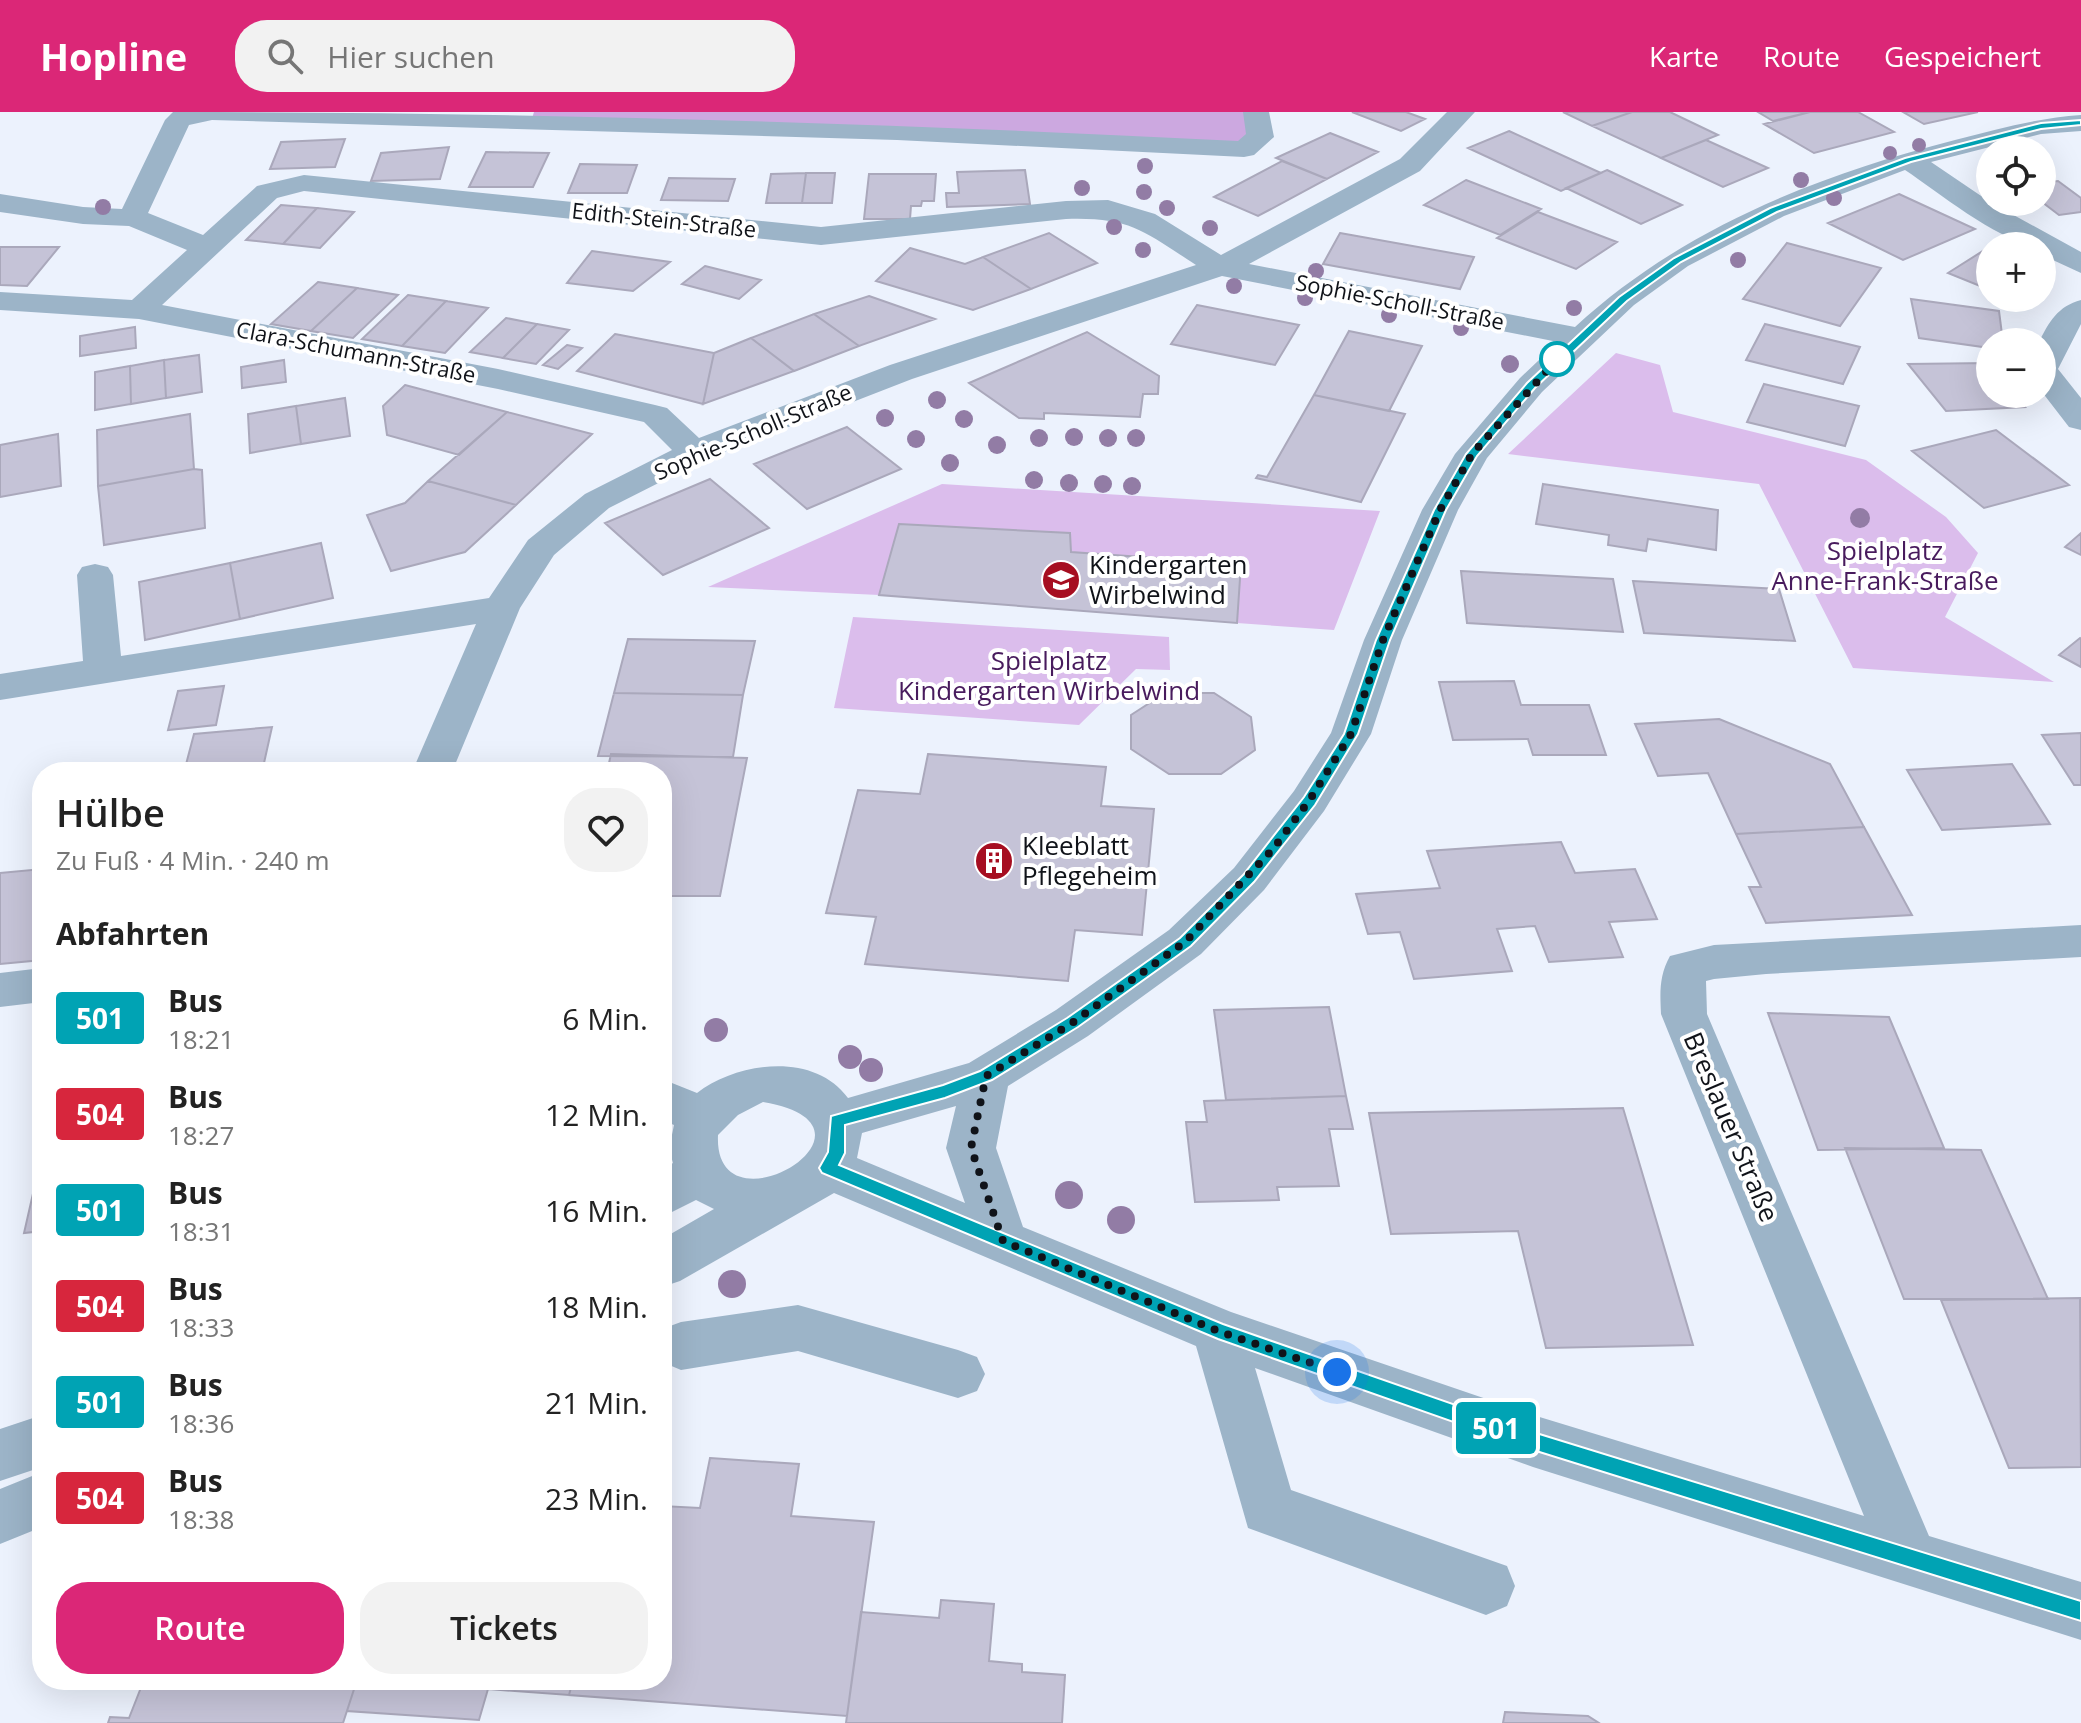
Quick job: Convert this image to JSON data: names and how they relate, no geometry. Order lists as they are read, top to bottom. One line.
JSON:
{"streets":{"street":["Edith-Stein-Straße","Sophie-Scholl-Straße","Clara-Schumann-Straße","Breslauer Straße"]},"crossings":[["Edith-Stein-Straße","Sophie-Scholl-Straße"],["Edith-Stein-Straße","Clara-Schumann-Straße"],["Sophie-Scholl-Straße","Clara-Schumann-Straße"]],"parks":["Spielplatz Anne-Frank-Straße","Spielplatz Kindergarten Wirbelwind"],"places":{"school or university":["Kindergarten Wirbelwind"],"building":["Kleeblatt Pflegeheim"]},"lines":["bus line 501"],"page":{"header":"Hopline","search":"Hier suchen","nav":["Karte","Route","Gespeichert"],"on_map":"501","map_buttons":["+","−"],"heading":[["Hülbe","Zu Fuß · 4 Min. · 240 m"],"Abfahrten"],"list":[{"mark":"501","name":"Bus","note":"18:21","value":"6 Min."},{"mark":"504","name":"Bus","note":"18:27","value":"12 Min."},{"mark":"501","name":"Bus","note":"18:31","value":"16 Min."},{"mark":"504","name":"Bus","note":"18:33","value":"18 Min."},{"mark":"501","name":"Bus","note":"18:36","value":"21 Min."},{"mark":"504","name":"Bus","note":"18:38","value":"23 Min."}],"buttons":["Route","Tickets"]}}
